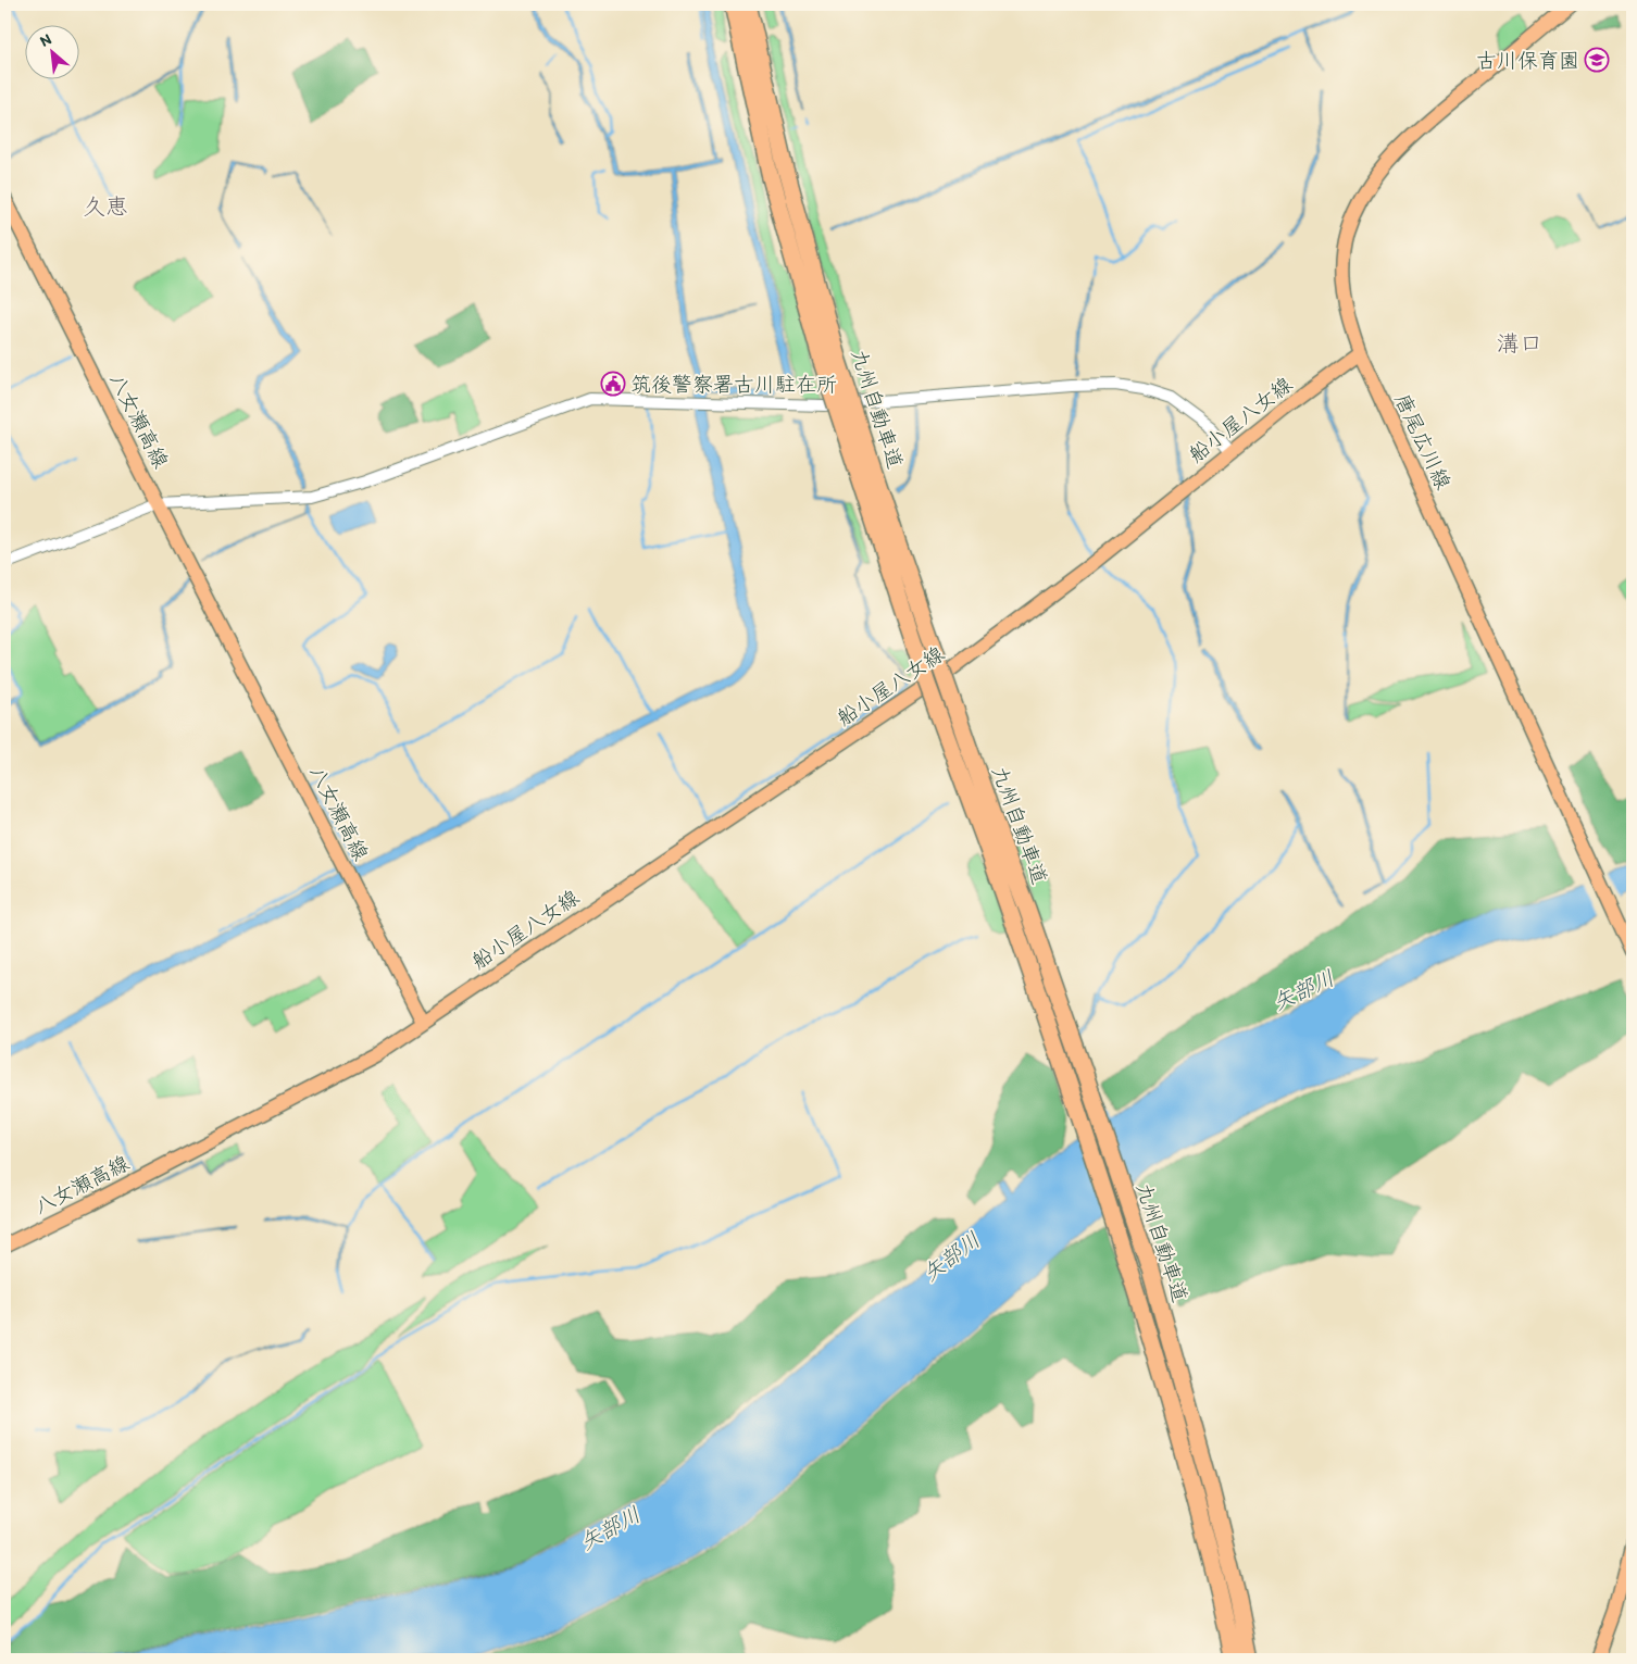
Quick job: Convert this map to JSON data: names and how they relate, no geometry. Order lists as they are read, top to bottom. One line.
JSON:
{"streets":{"highway":["九州自動車道"],"main road":["船小屋八女線","八女瀬高線","唐尾広川線"]},"crossings":[["船小屋八女線","八女瀬高線"],["船小屋八女線","唐尾広川線"]],"districts":["久恵","溝口"],"water":["矢部川"],"places":{"school or university":["古川保育園"],"public building":["筑後警察署古川駐在所"]},"north":"top left"}
